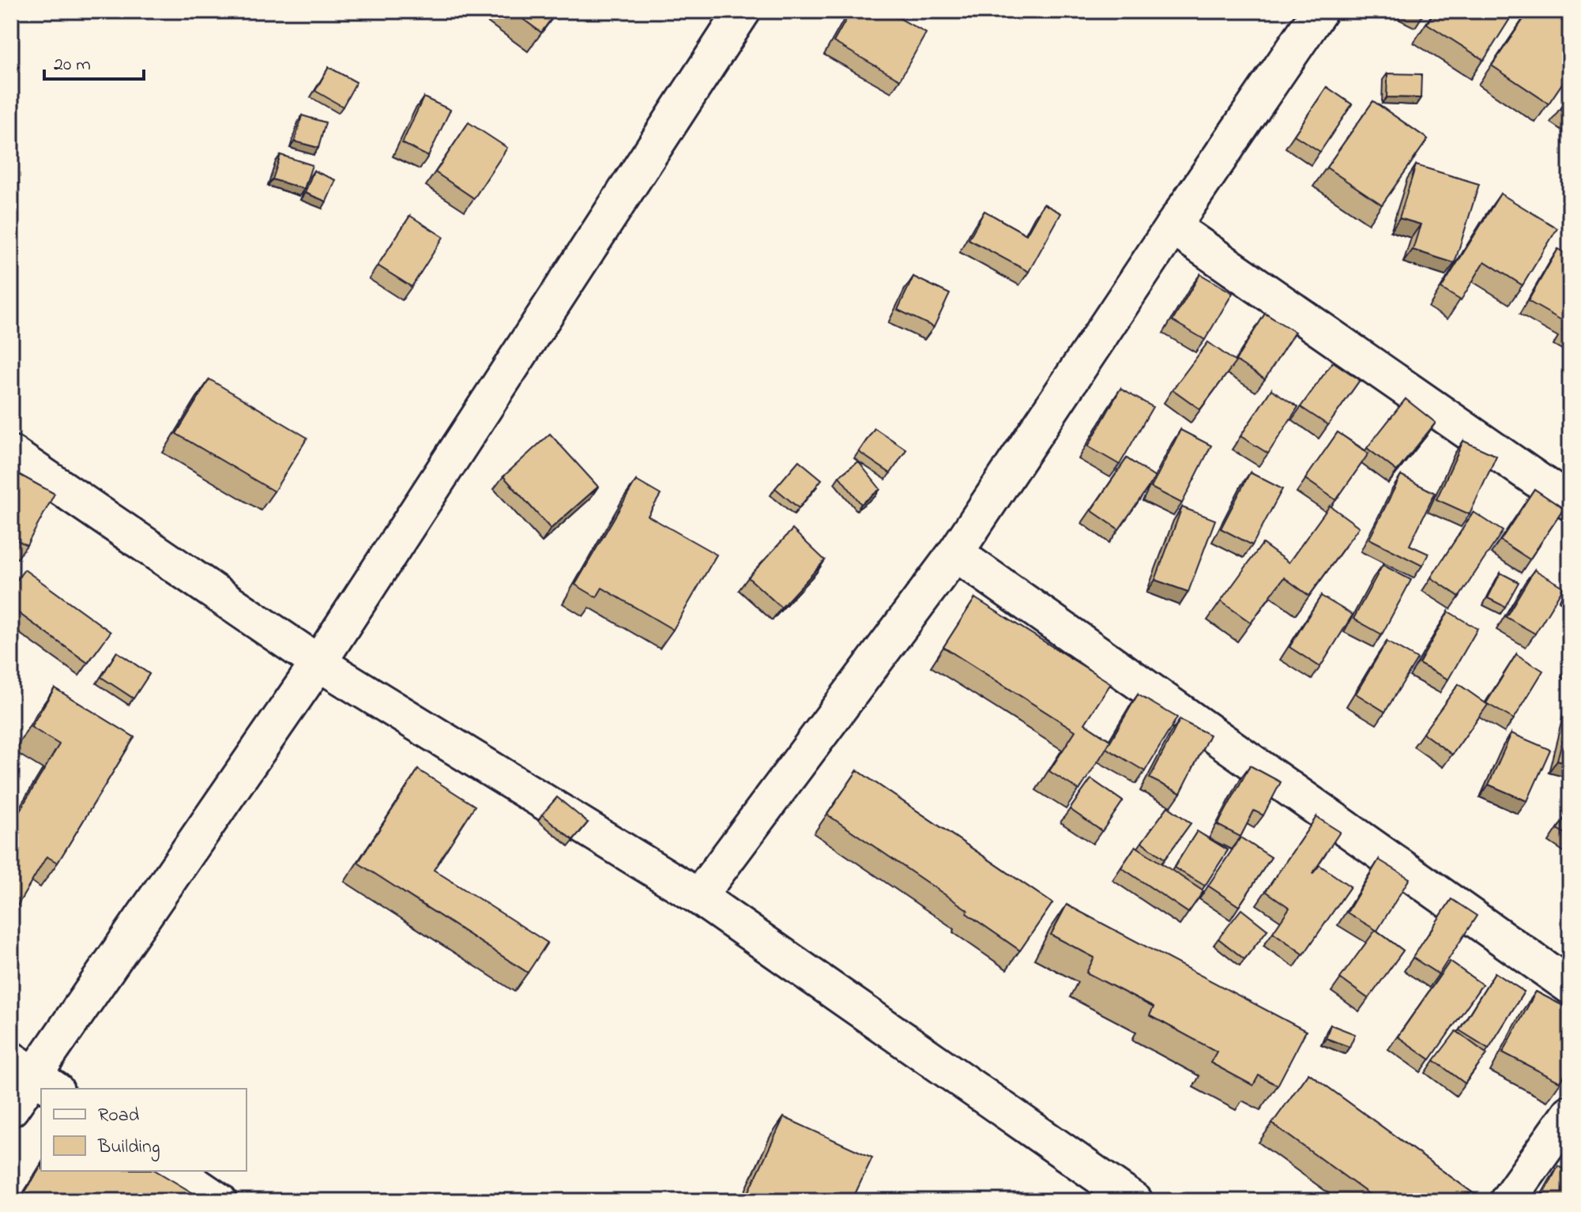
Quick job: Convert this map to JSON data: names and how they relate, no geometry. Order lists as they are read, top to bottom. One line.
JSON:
{"legend":["Road","Building"],"scale_bar":"20 m"}
